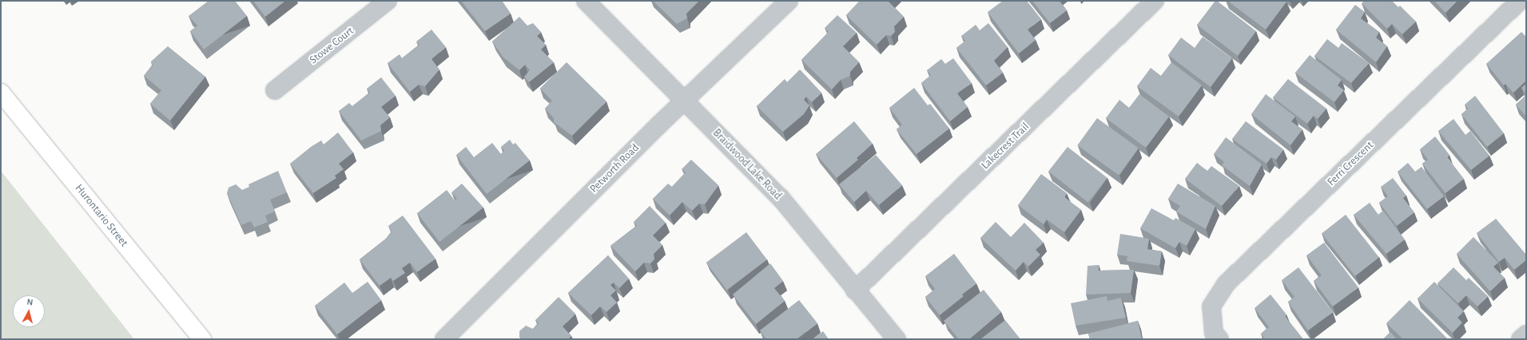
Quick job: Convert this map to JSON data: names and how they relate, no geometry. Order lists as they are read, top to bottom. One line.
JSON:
{"streets":{"main road":["Hurontario Street"],"street":["Stowe Court","Lakecrest Trail","Ferri Crescent","Braidwood Lake Road","Petworth Road"]},"crossings":[["Lakecrest Trail","Braidwood Lake Road"],["Braidwood Lake Road","Petworth Road"]],"north":"top"}
